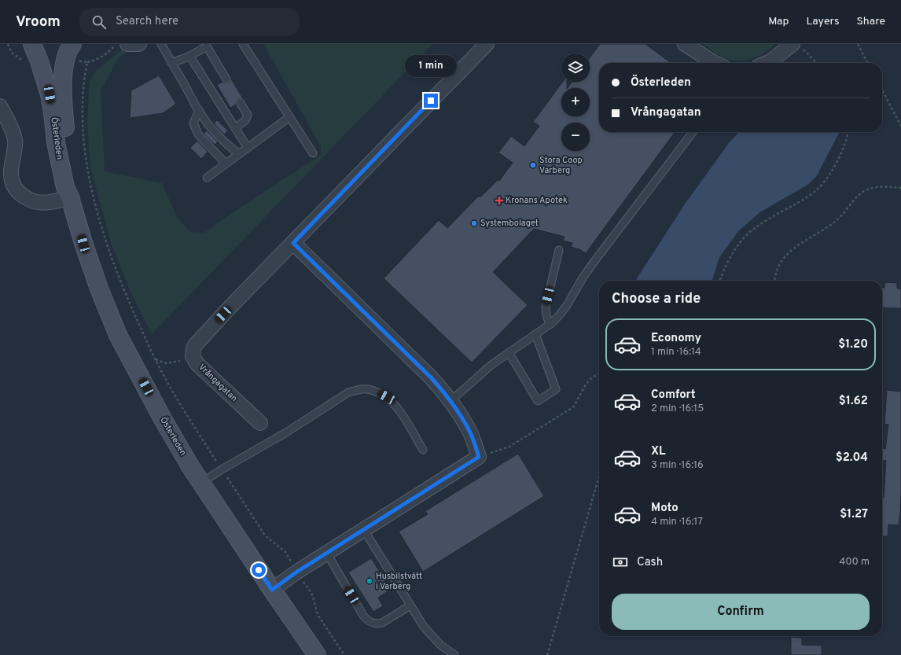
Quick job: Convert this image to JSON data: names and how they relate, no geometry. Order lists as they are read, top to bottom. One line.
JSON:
{"streets":{"main road":["Österleden"],"street":["Vrångagatan"]},"places":{"other":["Stora Coop Varberg","Systembolaget","Husbilstvätt i Varberg"],"health":["Kronans Apotek"]},"page":{"header":"Vroom","search":"Search here","nav":["Map","Layers","Share"],"map_buttons":["+","−"],"bubble":"1 min","banner":["Österleden","Vrångagatan"],"heading":"Choose a ride","list":[{"name":"Economy","note":"1 min · 16:14","value":"$1.20"},{"name":"Comfort","note":"2 min · 16:15","value":"$1.62"},{"name":"XL","note":"3 min · 16:16","value":"$2.04"},{"name":"Moto","note":"4 min · 16:17","value":"$1.27"}],"pay":["Cash","400 m"],"buttons":"Confirm"}}
